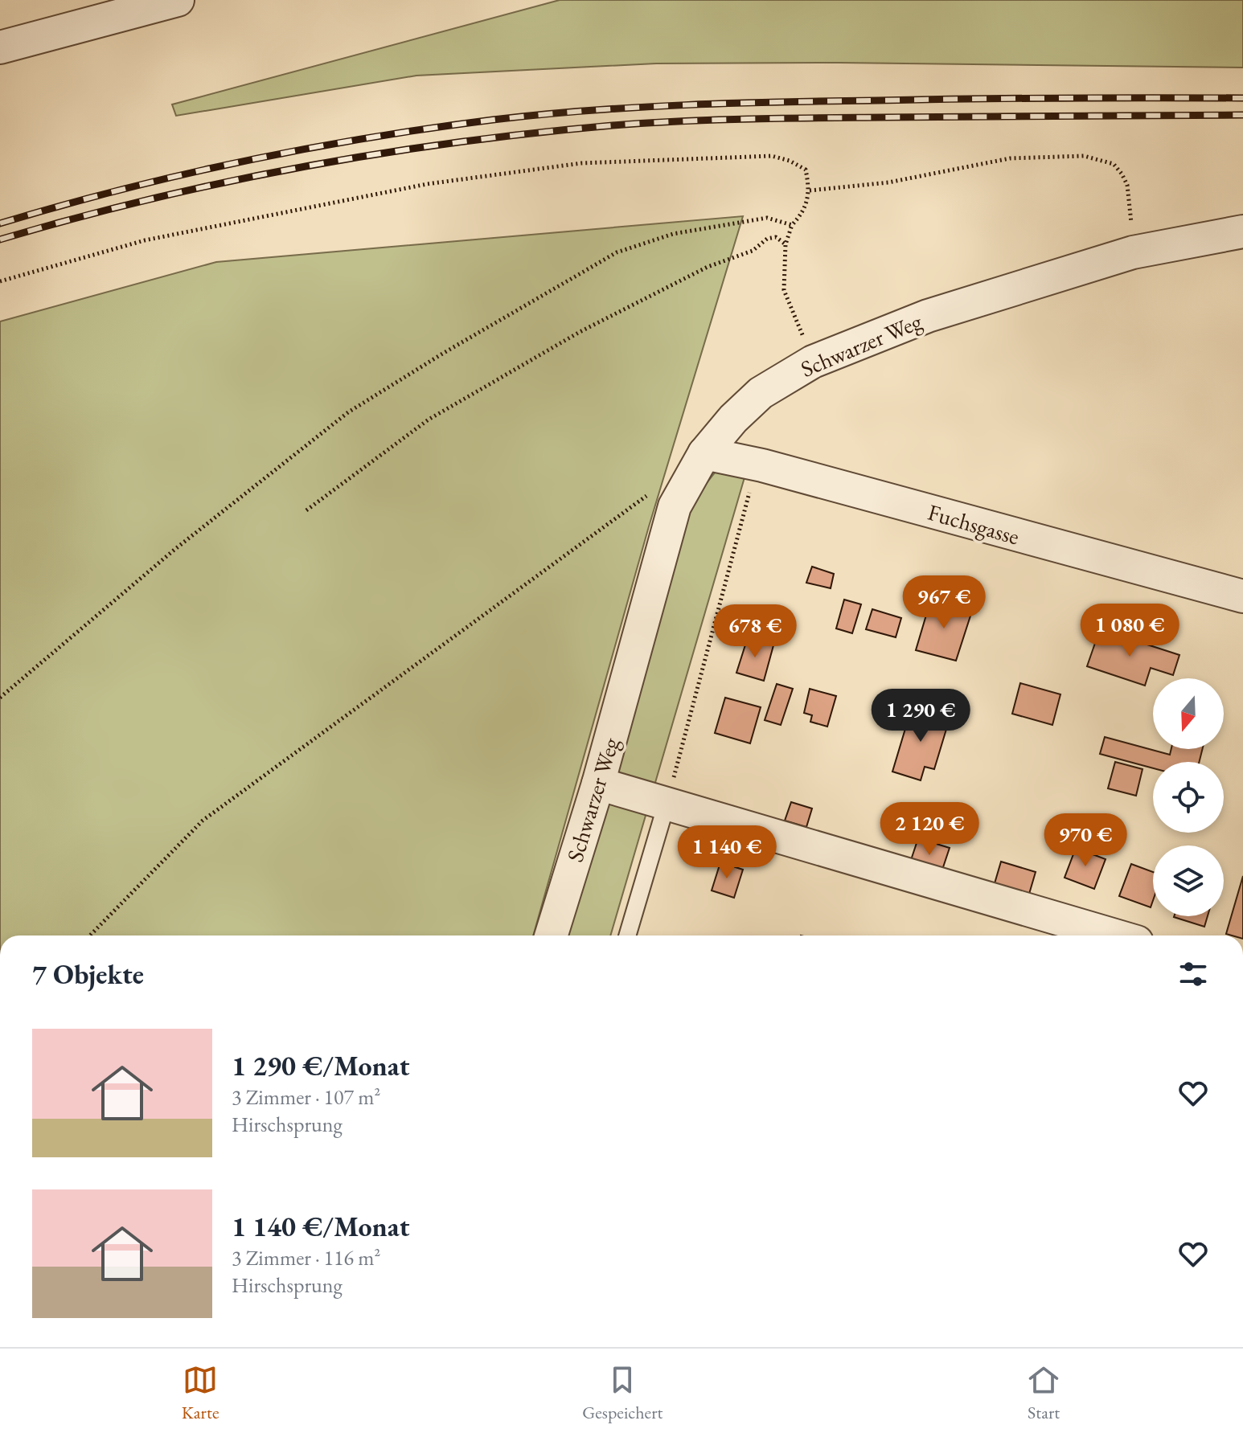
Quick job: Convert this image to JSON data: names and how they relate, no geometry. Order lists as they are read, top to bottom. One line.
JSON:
{"streets":{"street":["Schwarzer Weg","Fuchsgasse"]},"crossings":[["Schwarzer Weg","Fuchsgasse"]],"north":"bottom","page":{"price":["967 €","1 080 €","678 €","1 290 €","2 120 €","970 €","1 140 €"],"heading":"7 Objekte","list":[{"name":"1 290 €/Monat","note":"3 Zimmer · 107 m² · Hirschsprung"},{"name":"1 140 €/Monat","note":"3 Zimmer · 116 m² · Hirschsprung"}],"tabs":["Karte","Gespeichert","Start"]}}
